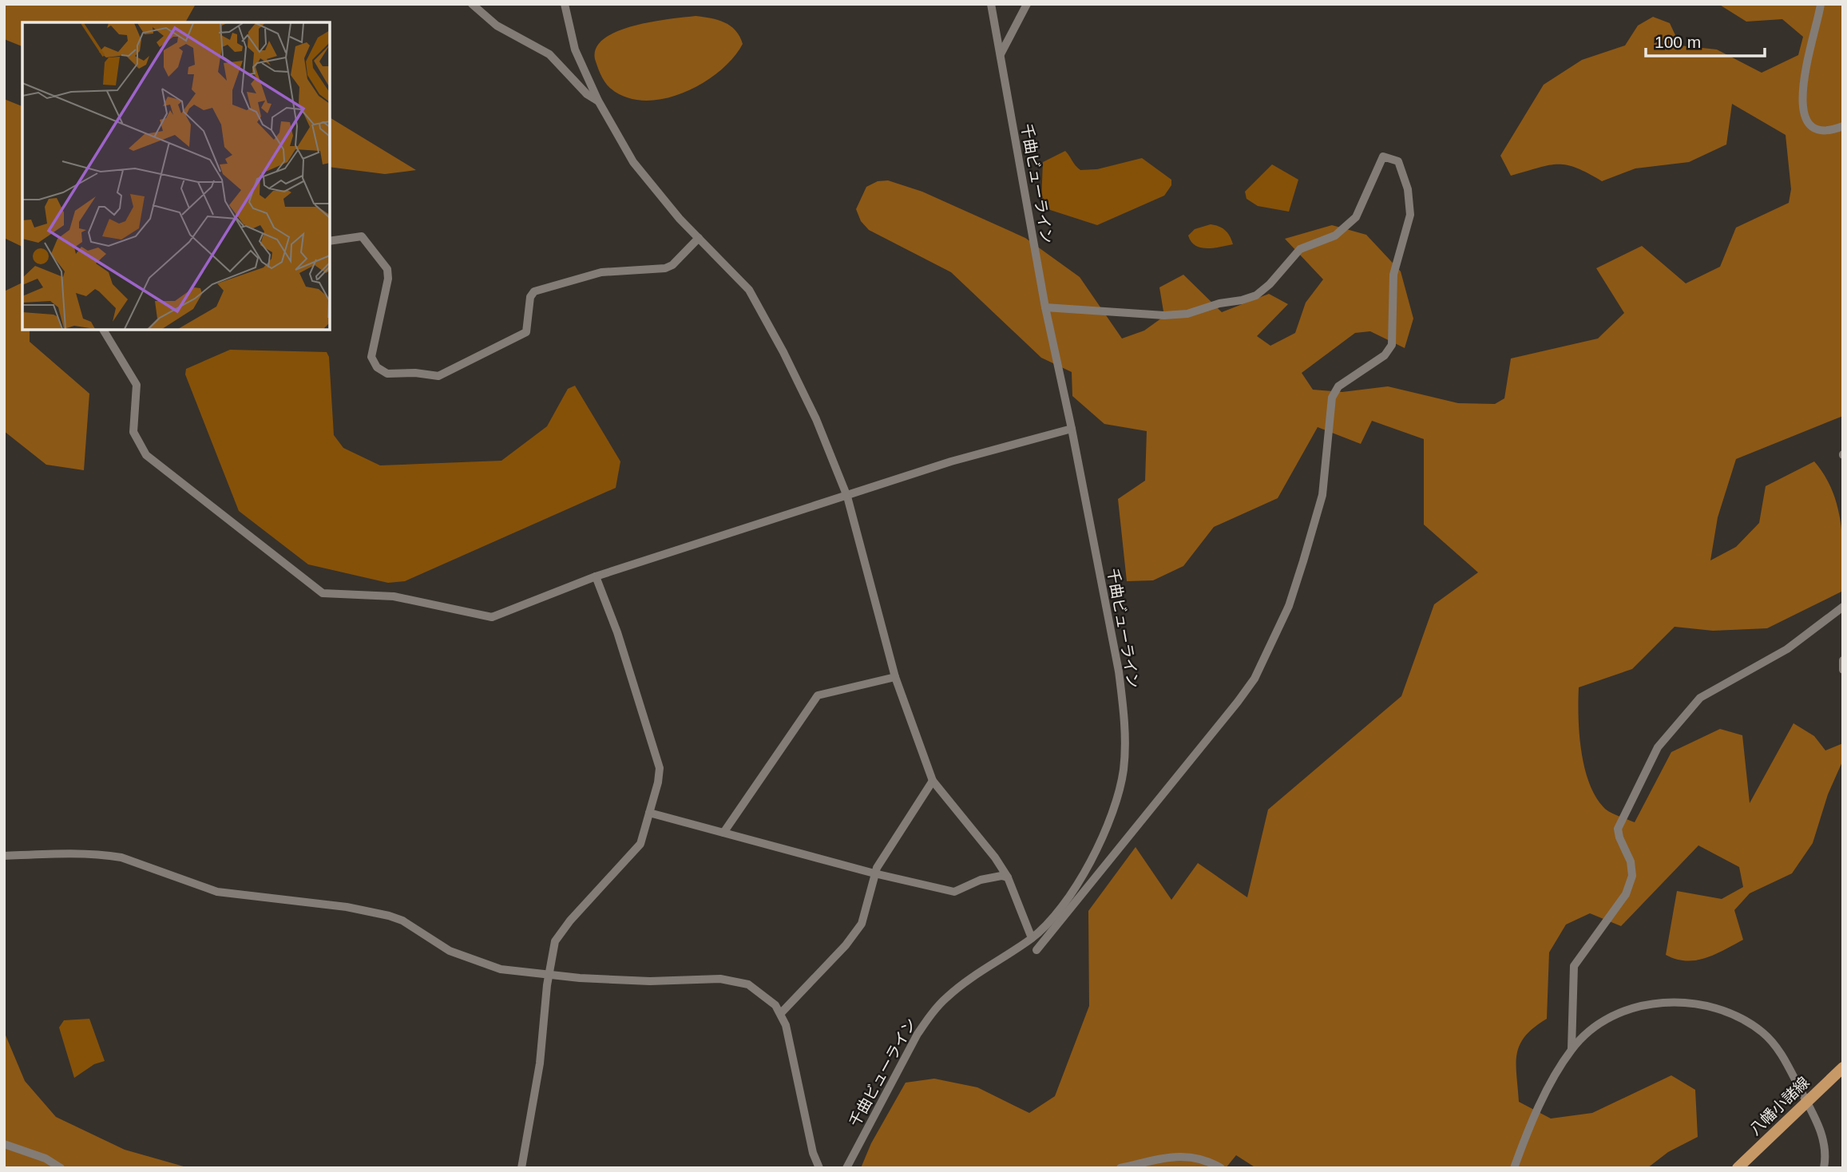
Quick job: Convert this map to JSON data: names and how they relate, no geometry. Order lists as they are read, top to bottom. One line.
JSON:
{"streets":{"main road":["八幡小諸線"],"street":["千曲ビューライン"]},"scale_bar":"100 m"}
